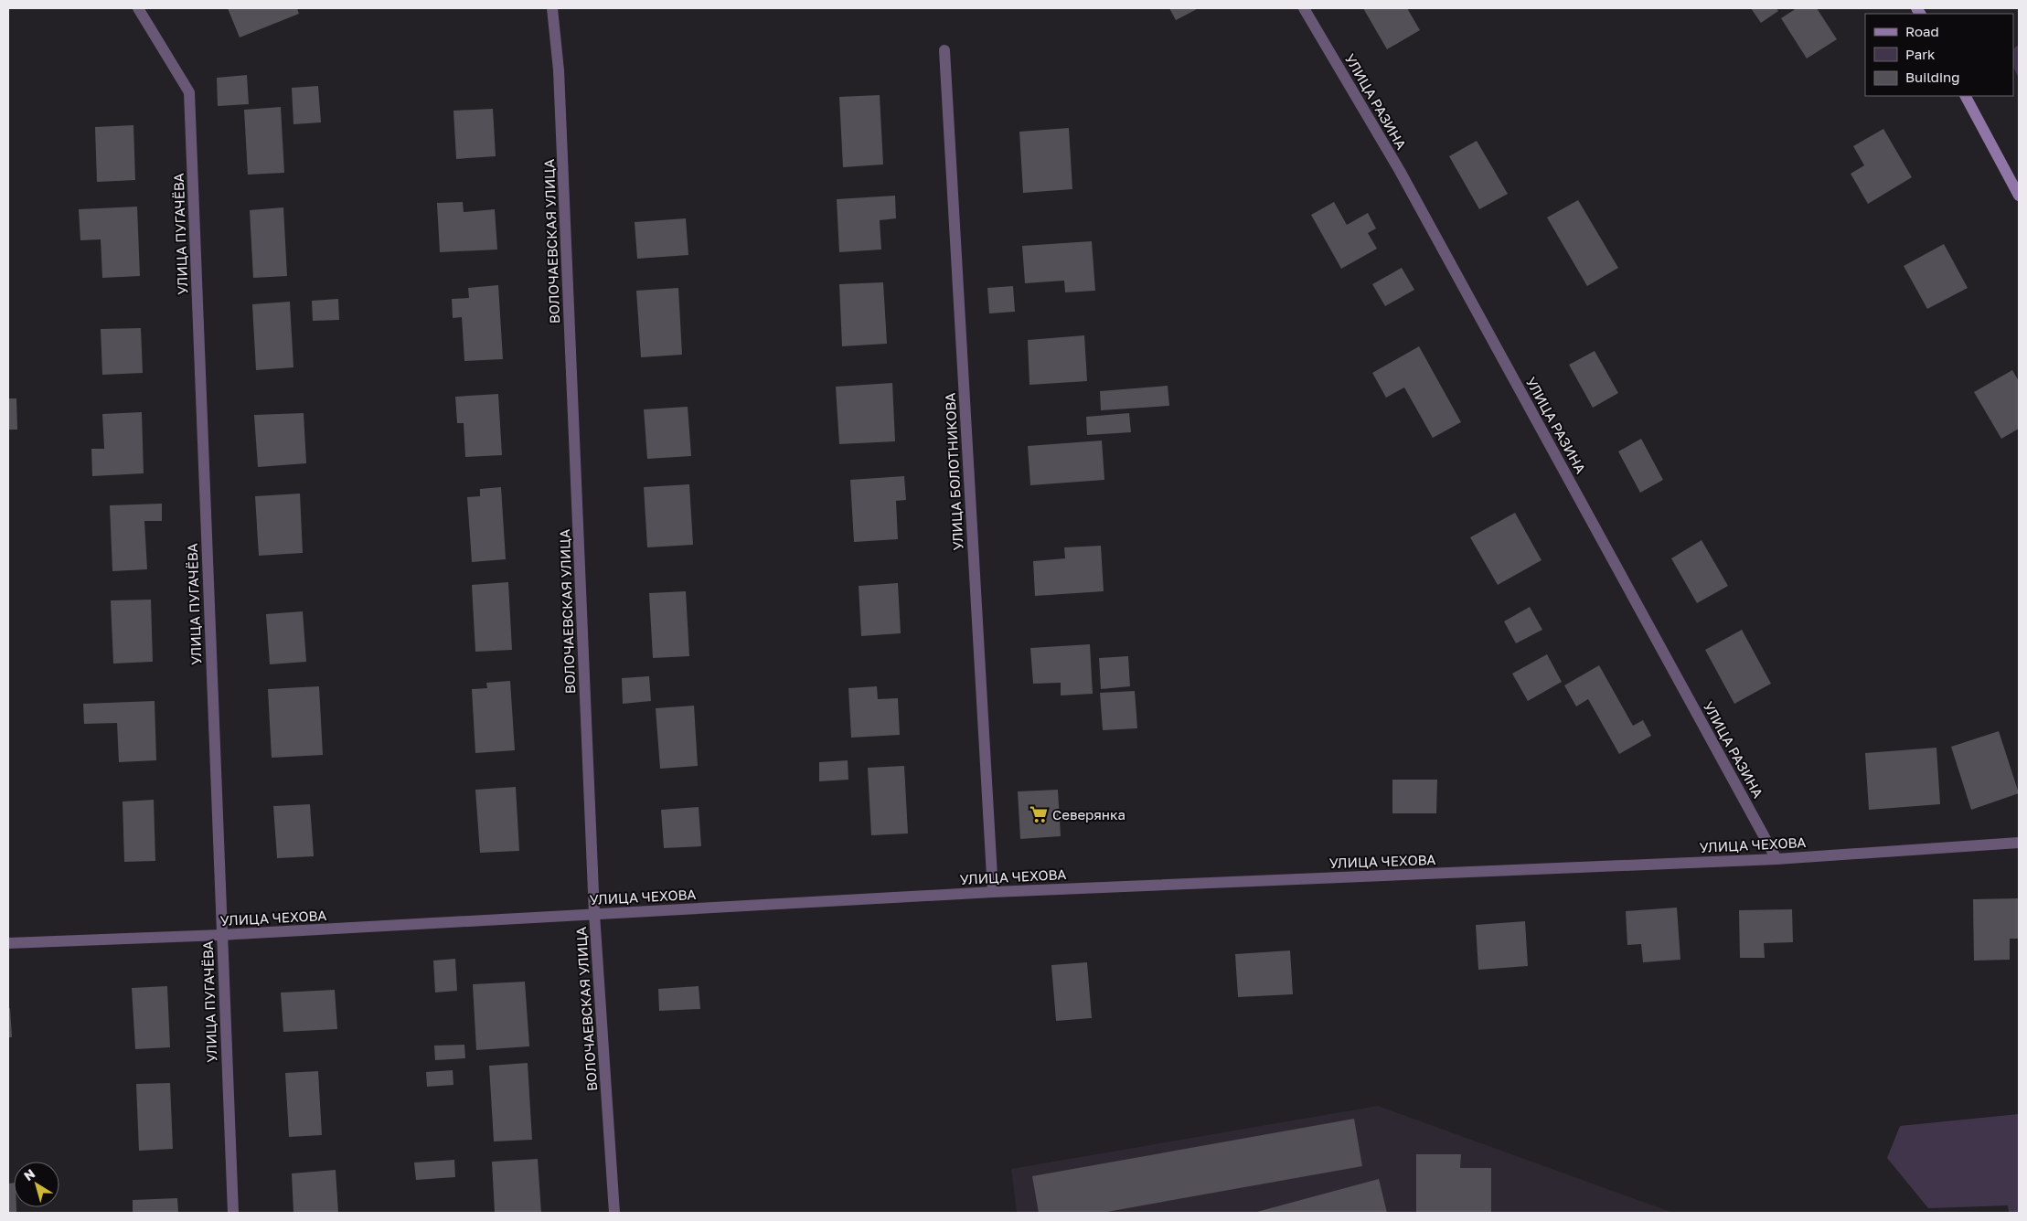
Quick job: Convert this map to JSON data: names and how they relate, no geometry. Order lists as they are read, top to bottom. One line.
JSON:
{"streets":{"street":["УЛИЦА РАЗИНА","УЛИЦА ПУГАЧЁВА","ВОЛОЧАЕВСКАЯ УЛИЦА","УЛИЦА БОЛОТНИКОВА","УЛИЦА ЧЕХОВА"]},"crossings":[["УЛИЦА РАЗИНА","УЛИЦА ЧЕХОВА"],["УЛИЦА ПУГАЧЁВА","УЛИЦА ЧЕХОВА"],["ВОЛОЧАЕВСКАЯ УЛИЦА","УЛИЦА ЧЕХОВА"],["УЛИЦА БОЛОТНИКОВА","УЛИЦА ЧЕХОВА"]],"places":{"supermarket":["Северянка"]},"legend":["Road","Park","Building"],"north":"top left"}
